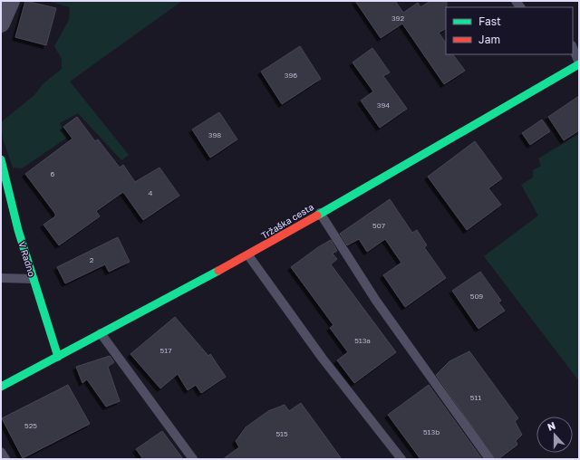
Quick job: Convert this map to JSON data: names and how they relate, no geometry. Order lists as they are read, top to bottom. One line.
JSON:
{"streets":{"main road":["Tržaška cesta","V Radno"]},"crossings":[["Tržaška cesta","V Radno"]],"house_numbers":["392","396","394","398","6","4","507","2","509","513a","517","511","525","513b","515"],"legend":["Fast","Jam"],"north":"top"}
